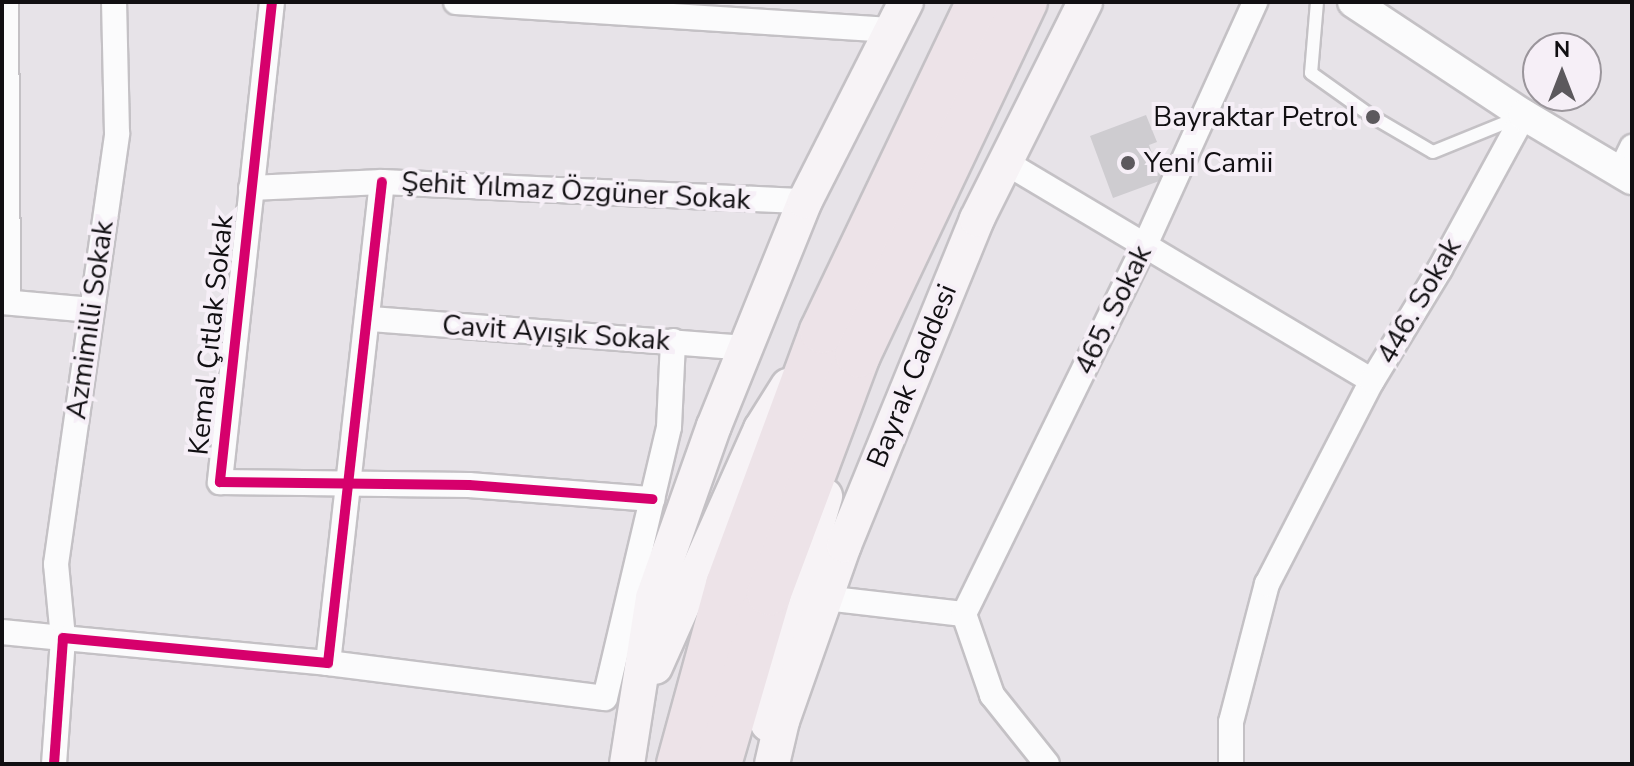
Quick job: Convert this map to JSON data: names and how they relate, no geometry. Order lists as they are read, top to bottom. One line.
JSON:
{"streets":{"main road":["Bayrak Caddesi"],"street":["Şehit Yılmaz Özgüner Sokak","446. Sokak","465. Sokak","Azmimilli Sokak","Cavit Ayışık Sokak","Kemal Çıtlak Sokak"]},"crossings":[["Şehit Yılmaz Özgüner Sokak","Kemal Çıtlak Sokak"],["446. Sokak","465. Sokak"],["446. Sokak","Bayrak Caddesi"]],"places":["Bayraktar Petrol","Yeni Camii"],"north":"top"}
